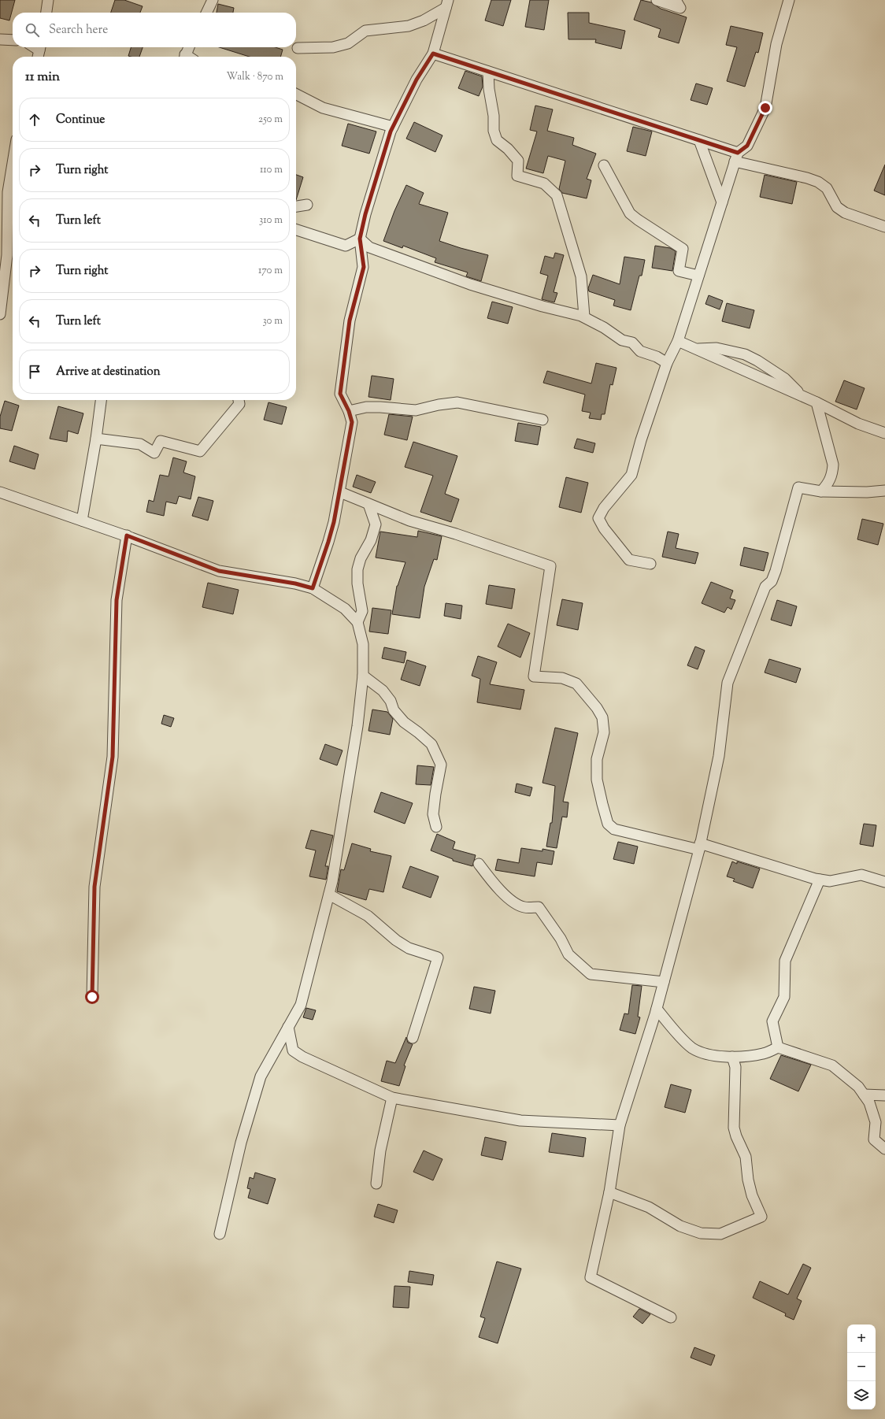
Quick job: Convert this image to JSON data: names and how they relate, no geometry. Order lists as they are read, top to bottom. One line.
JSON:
{"page":{"search":"Search here","heading":["11 min","Walk · 870 m"],"list":[["Continue","250 m"],["Turn right","110 m"],["Turn left","310 m"],["Turn right","170 m"],["Turn left","30 m"],"Arrive at destination"],"map_buttons":["+","−"]}}
